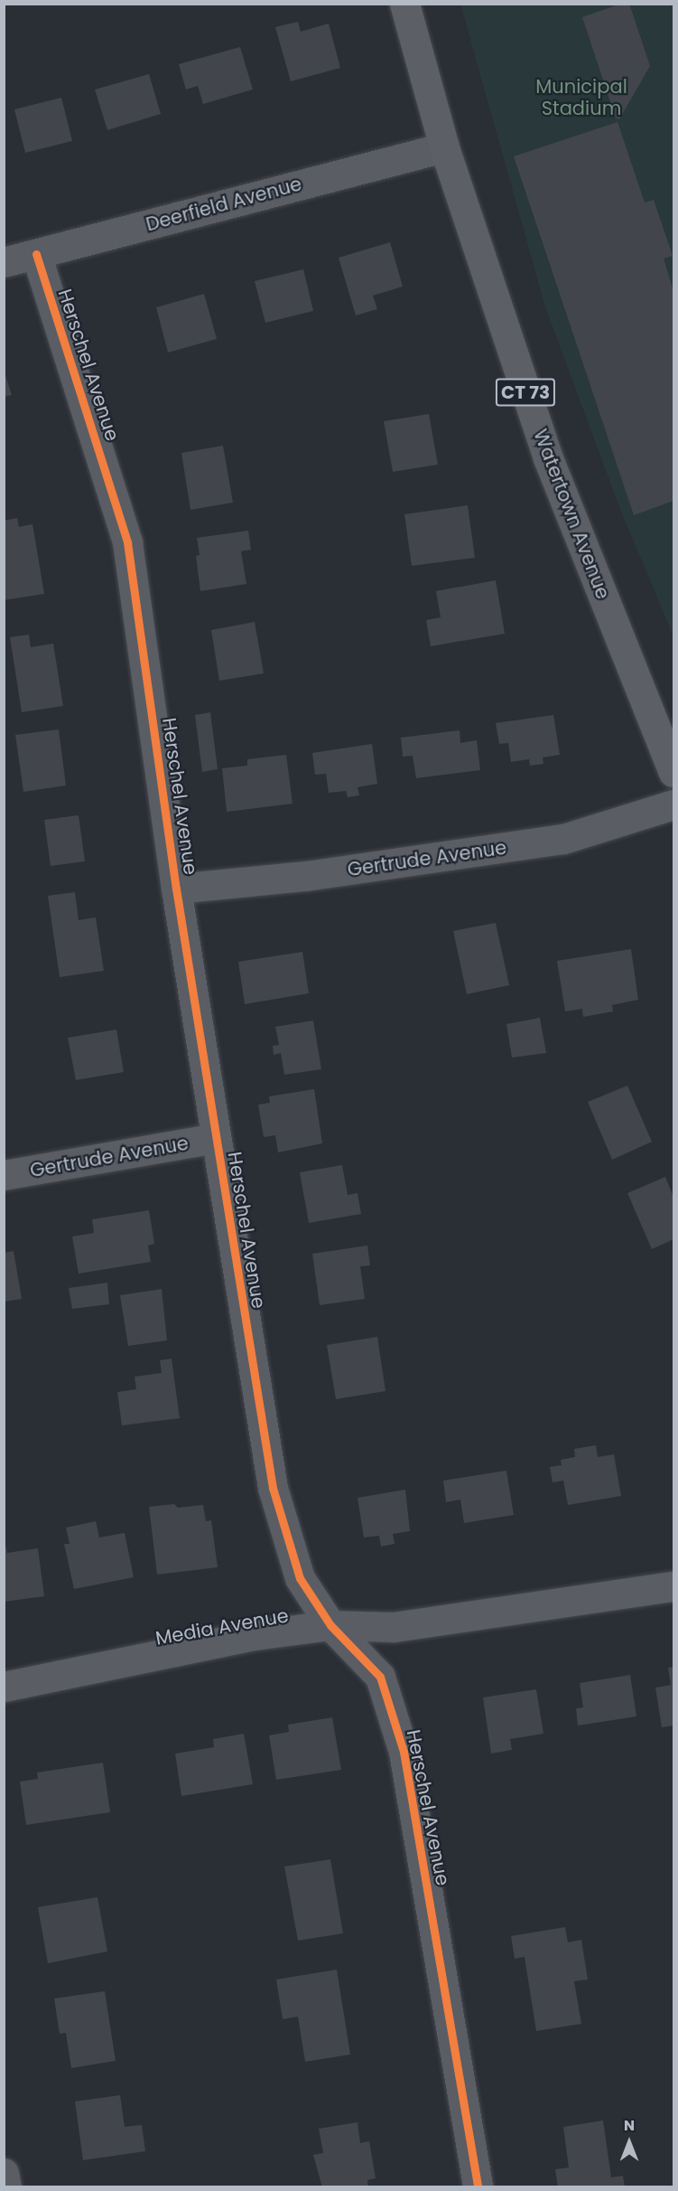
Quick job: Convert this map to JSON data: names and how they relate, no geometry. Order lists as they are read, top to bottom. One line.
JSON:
{"streets":{"main road":["CT 73","Watertown Avenue"],"street":["Deerfield Avenue","Herschel Avenue","Gertrude Avenue","Media Avenue"]},"crossings":[["Deerfield Avenue","Herschel Avenue"],["Deerfield Avenue","Watertown Avenue"],["Herschel Avenue","Gertrude Avenue"],["Herschel Avenue","Media Avenue"]],"parks":["Municipal Stadium"],"north":"top"}
